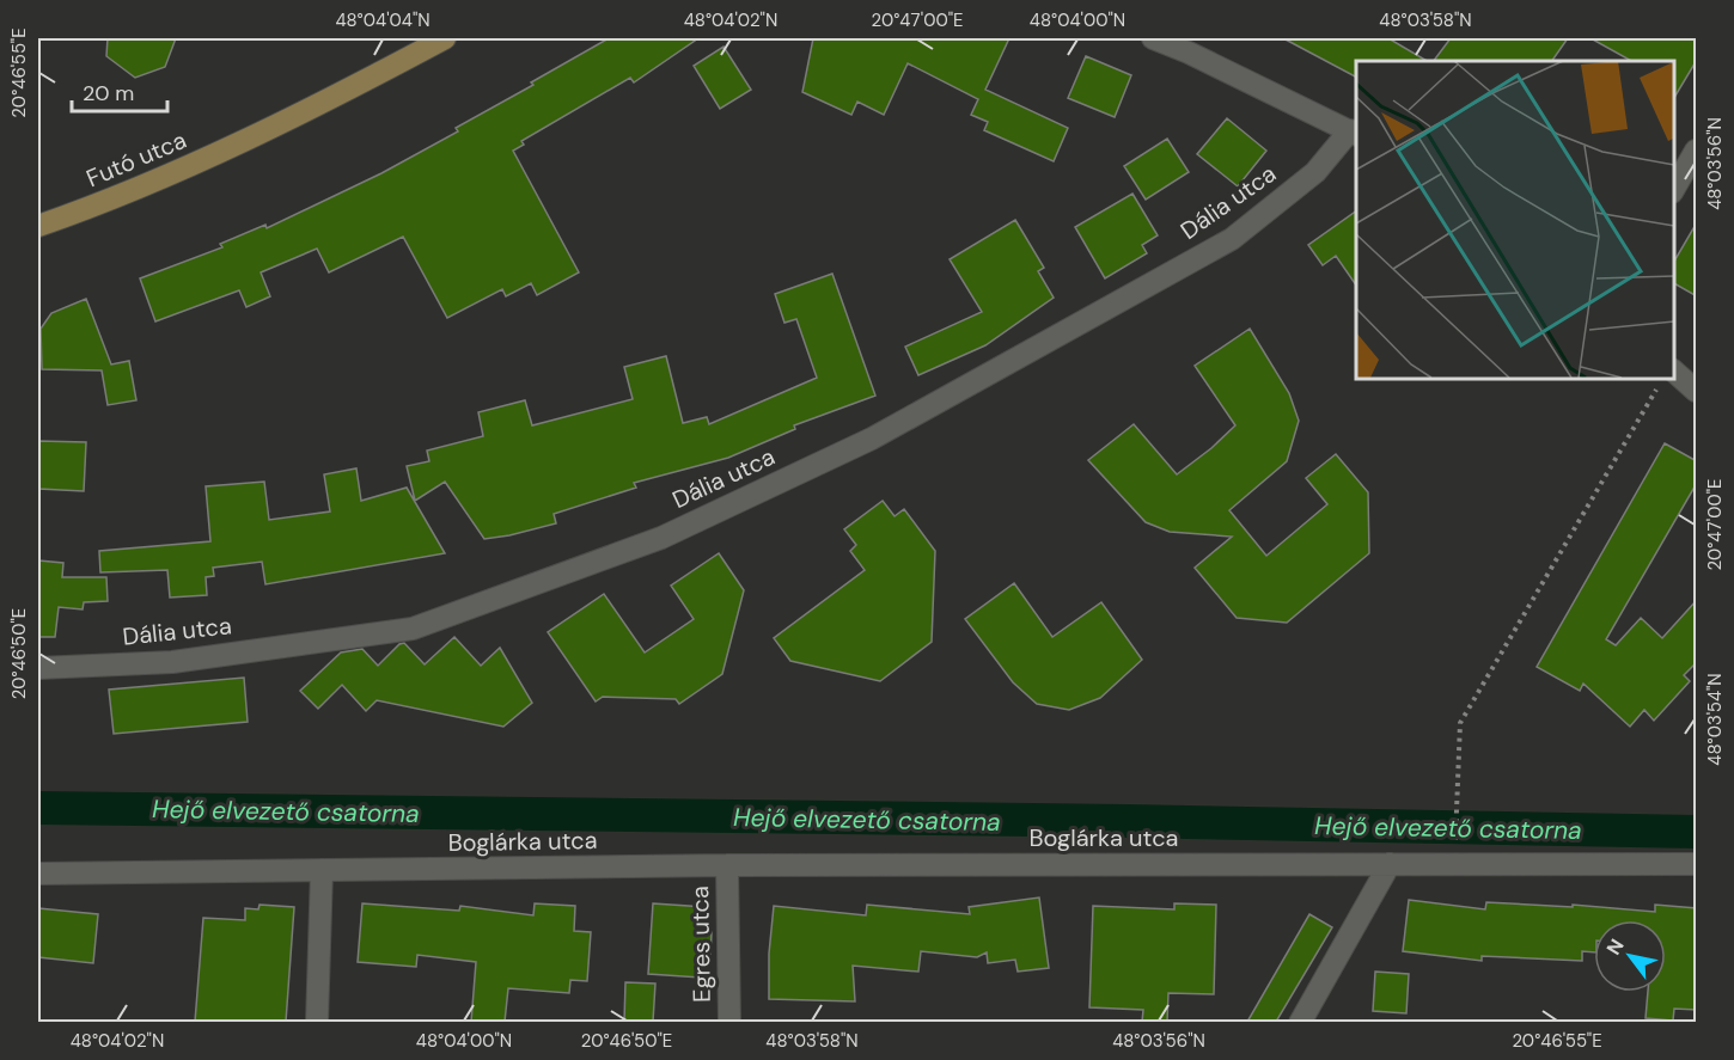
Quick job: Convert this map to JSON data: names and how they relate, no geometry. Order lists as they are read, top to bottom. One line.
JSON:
{"streets":{"main road":["Futó utca"],"street":["Dália utca","Boglárka utca","Egres utca"]},"crossings":[["Boglárka utca","Egres utca"]],"water":["Hejő elvezető csatorna"],"scale_bar":"20 m","north":"top left","coordinates":["48°04'04\"N","48°04'02\"N","20°47'00\"E","48°04'00\"N","48°03'58\"N","20°46'55\"E","48°03'56\"N","20°46'50\"E","48°03'54\"N"]}
